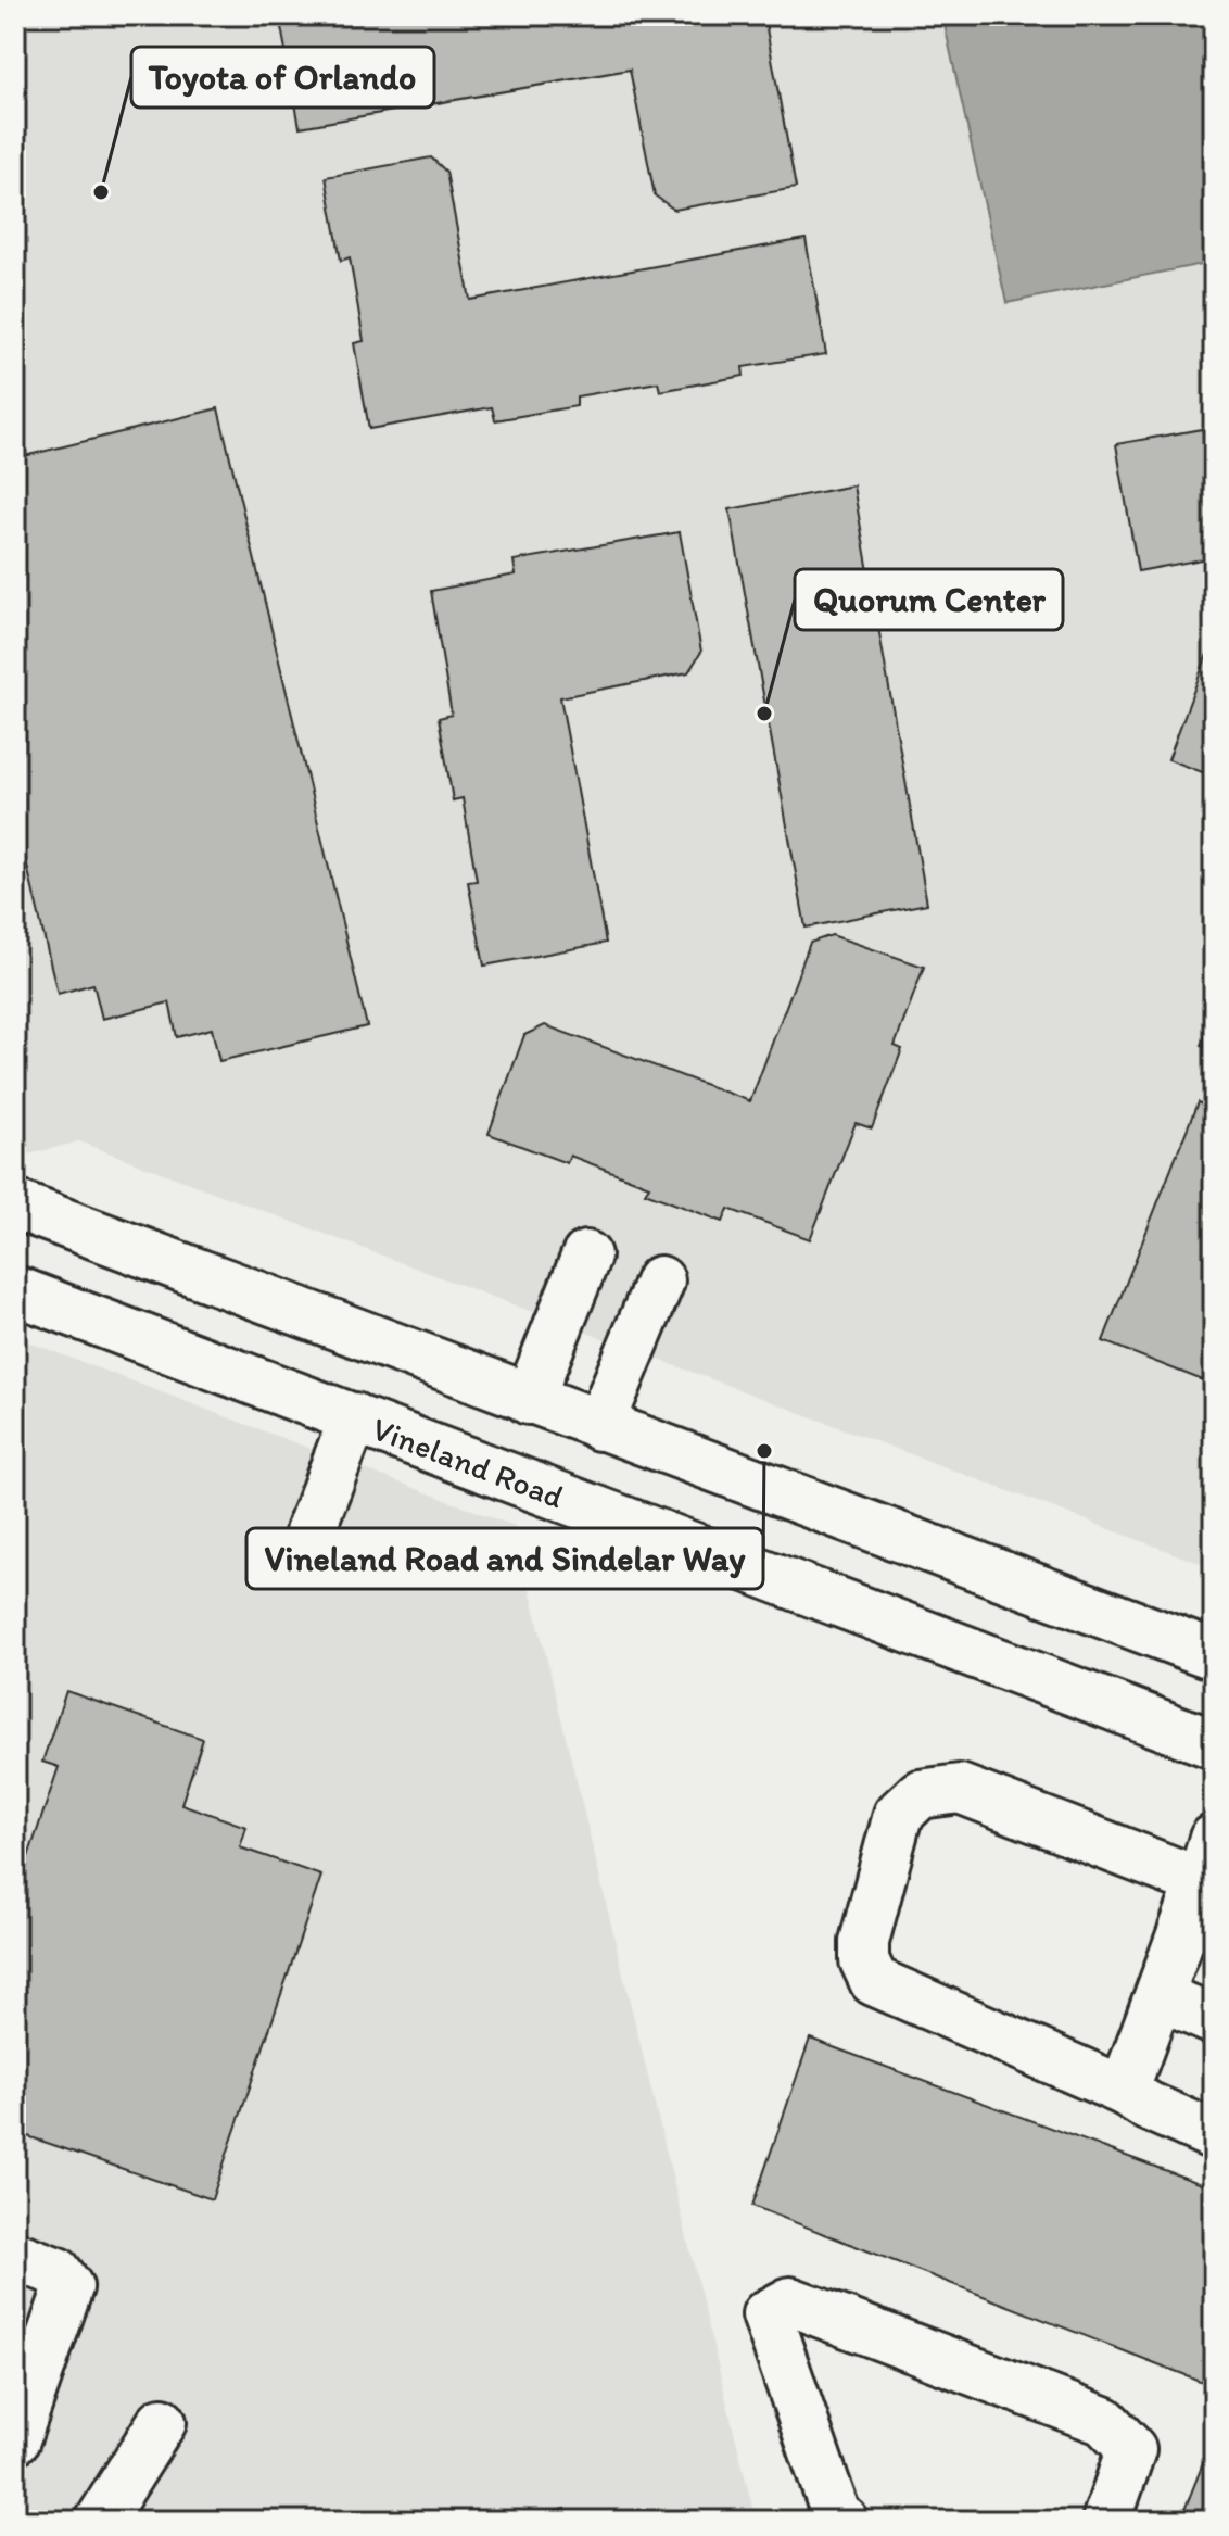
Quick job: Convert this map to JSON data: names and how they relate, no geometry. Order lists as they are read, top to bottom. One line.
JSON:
{"streets":{"street":["Vineland Road"]},"places":["Toyota of Orlando","Quorum Center","Vineland Road and Sindelar Way"]}
